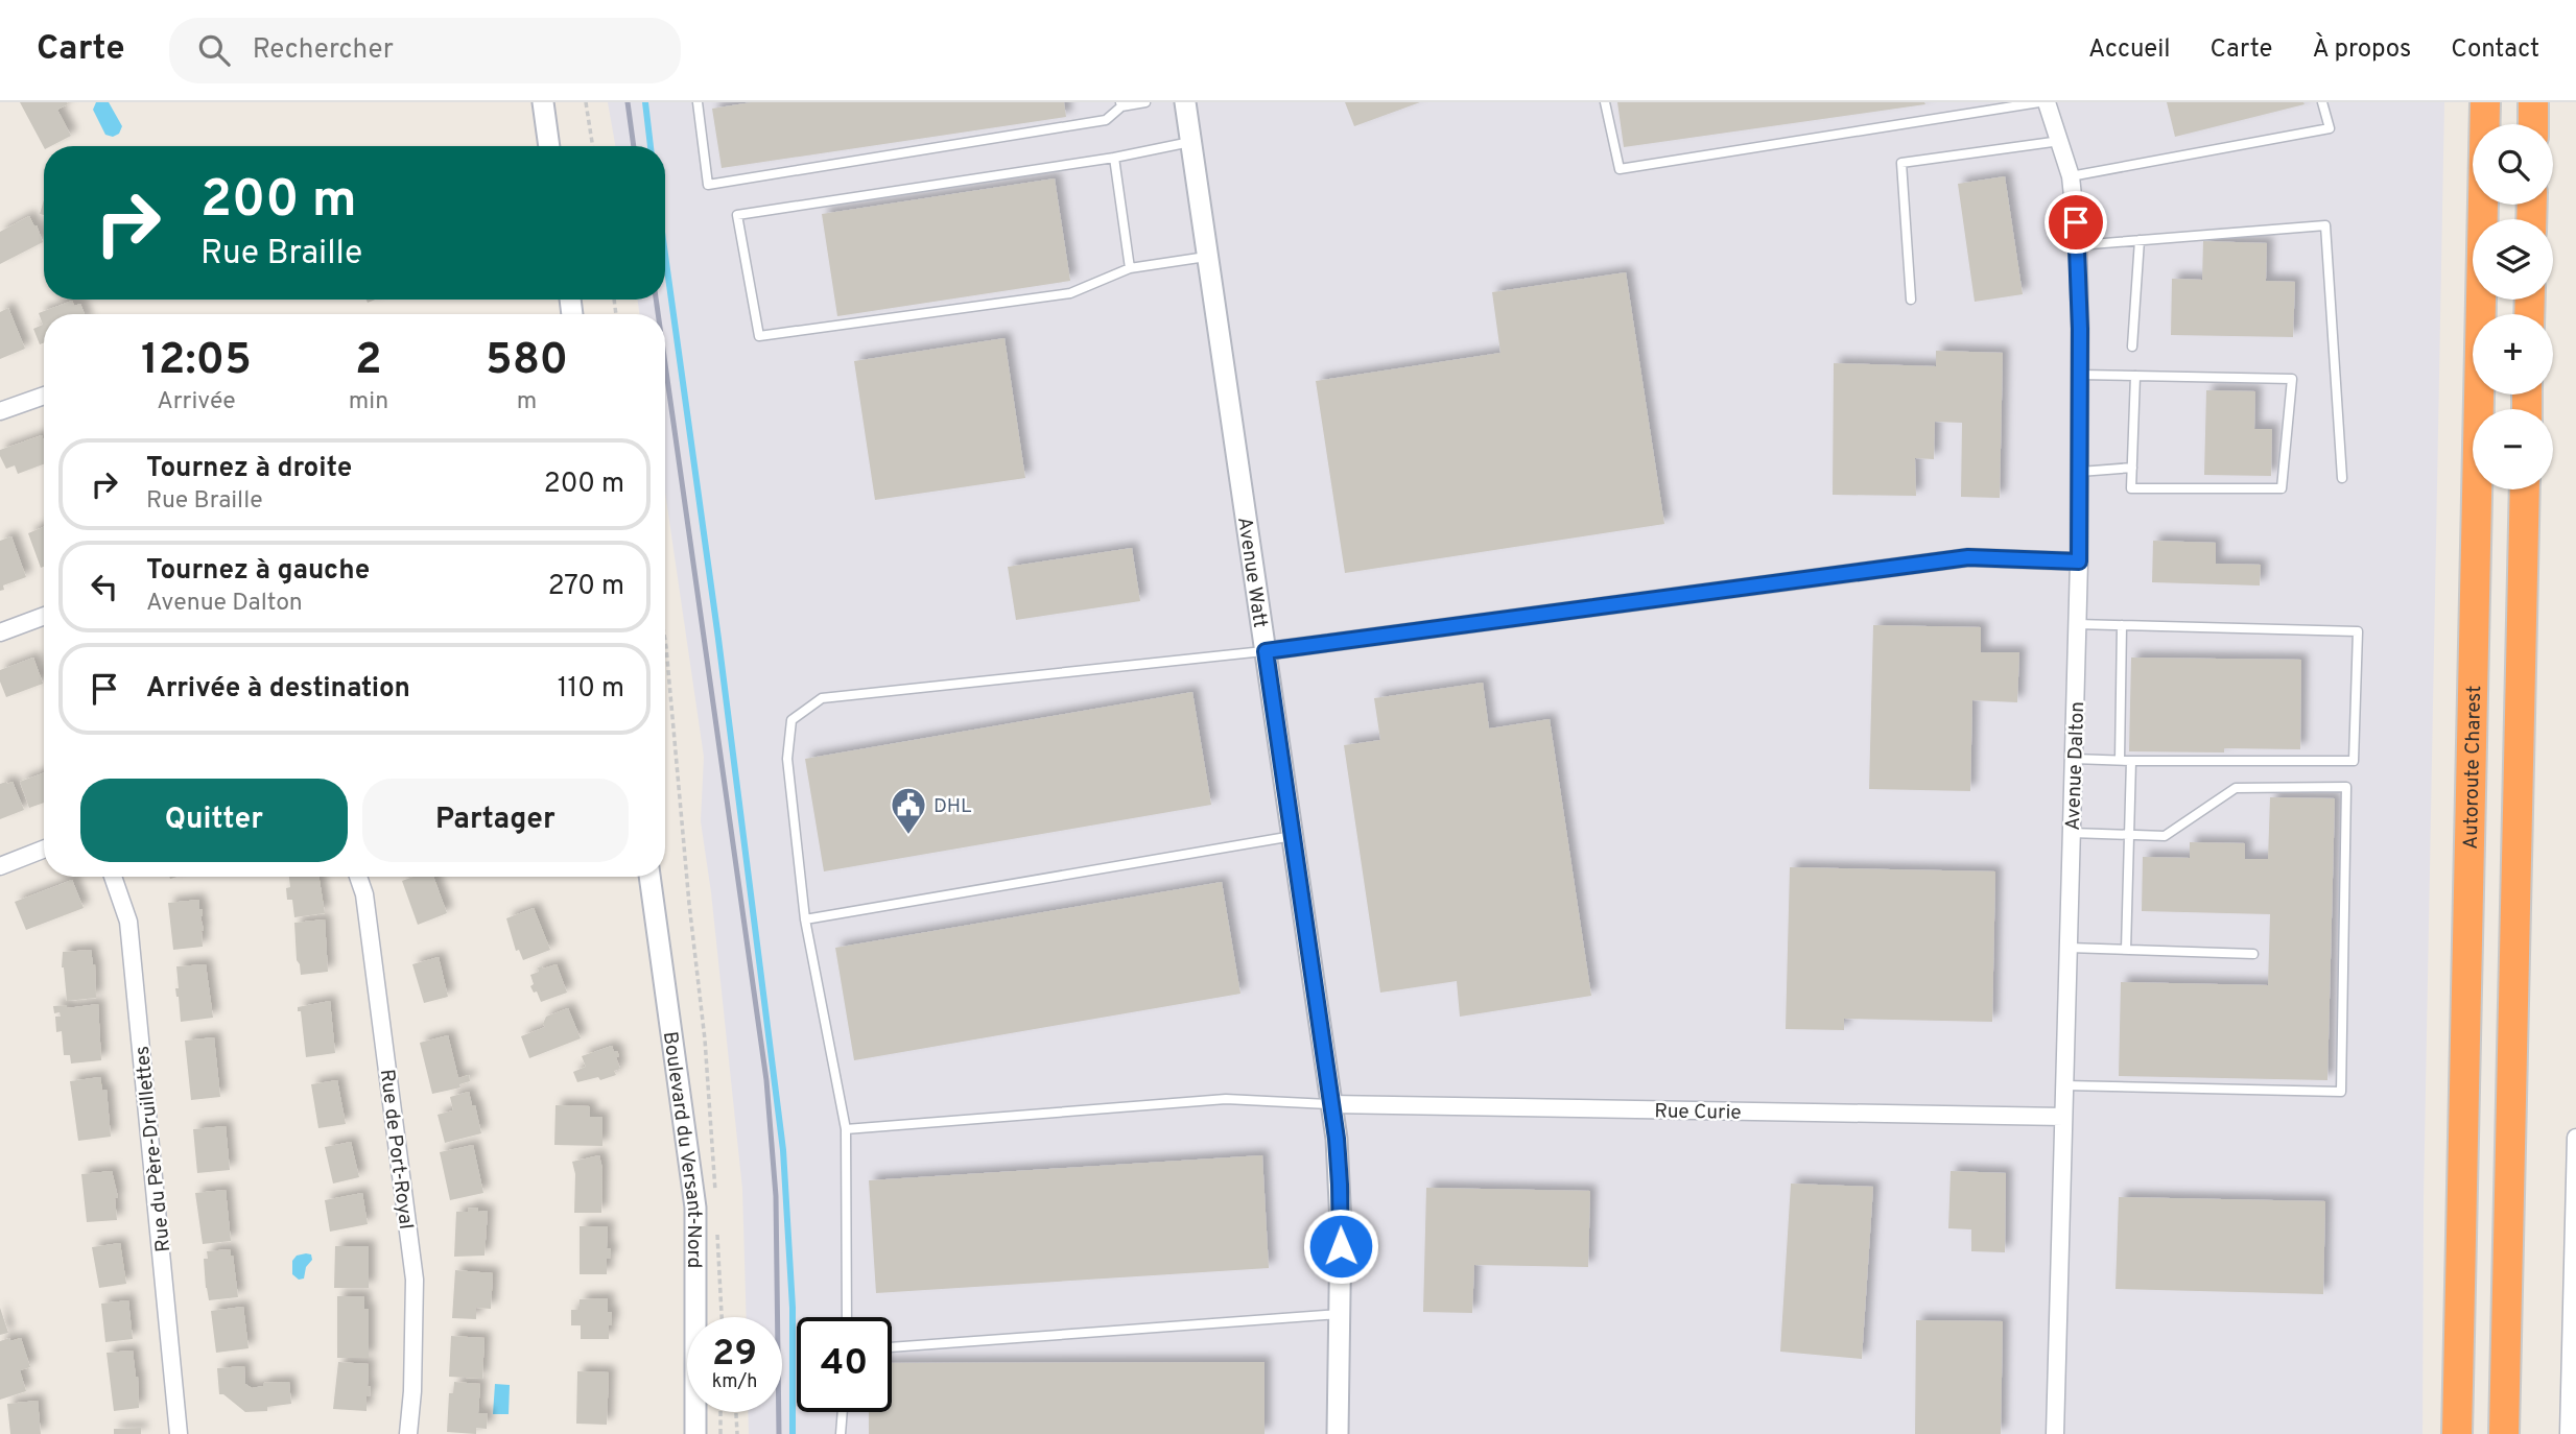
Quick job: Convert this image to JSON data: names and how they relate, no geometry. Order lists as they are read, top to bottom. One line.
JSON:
{"streets":{"highway":["Autoroute Charest"],"street":["Avenue Watt","Avenue Dalton","Rue Curie","Rue du Père-Druillettes","Rue de Port-Royal","Boulevard du Versant-Nord"]},"crossings":[["Avenue Watt","Rue Curie"],["Avenue Dalton","Rue Curie"]],"places":{"public building":["DHL"]},"page":{"header":"Carte","search":"Rechercher","nav":["Accueil","Carte","À propos","Contact"],"map_buttons":["+","−"],"turn":["200 m","Rue Braille"],"eta":["12:05","Arrivée","2","min","580","m"],"list":[{"name":"Tournez à droite","note":"Rue Braille","value":"200 m"},{"name":"Tournez à gauche","note":"Avenue Dalton","value":"270 m"},{"name":"Arrivée à destination","value":"110 m"}],"buttons":["Quitter","Partager"],"speed":"29 km/h","limit":"40"}}
